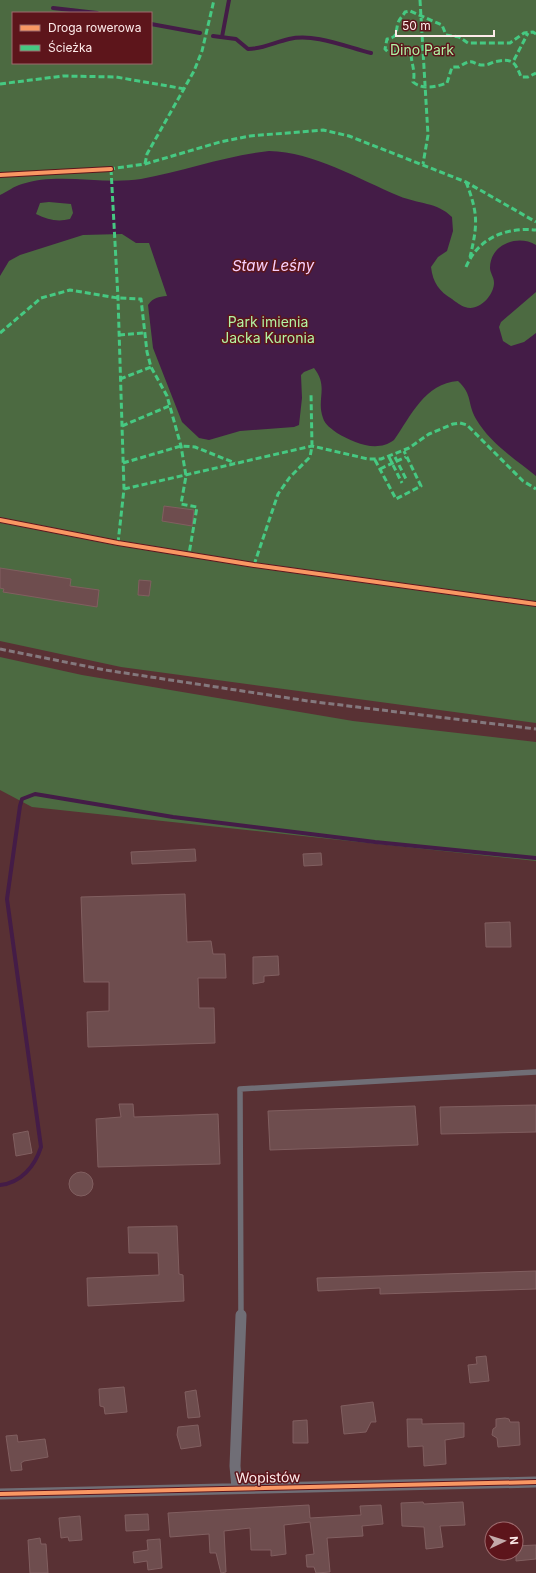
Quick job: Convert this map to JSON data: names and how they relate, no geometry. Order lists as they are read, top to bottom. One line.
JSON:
{"streets":{"street":["Wopistów"]},"water":["Staw Leśny"],"parks":["Dino Park","Park imienia Jacka Kuronia"],"legend":["Droga rowerowa","Ścieżka"],"scale_bar":"50 m","north":"right"}
